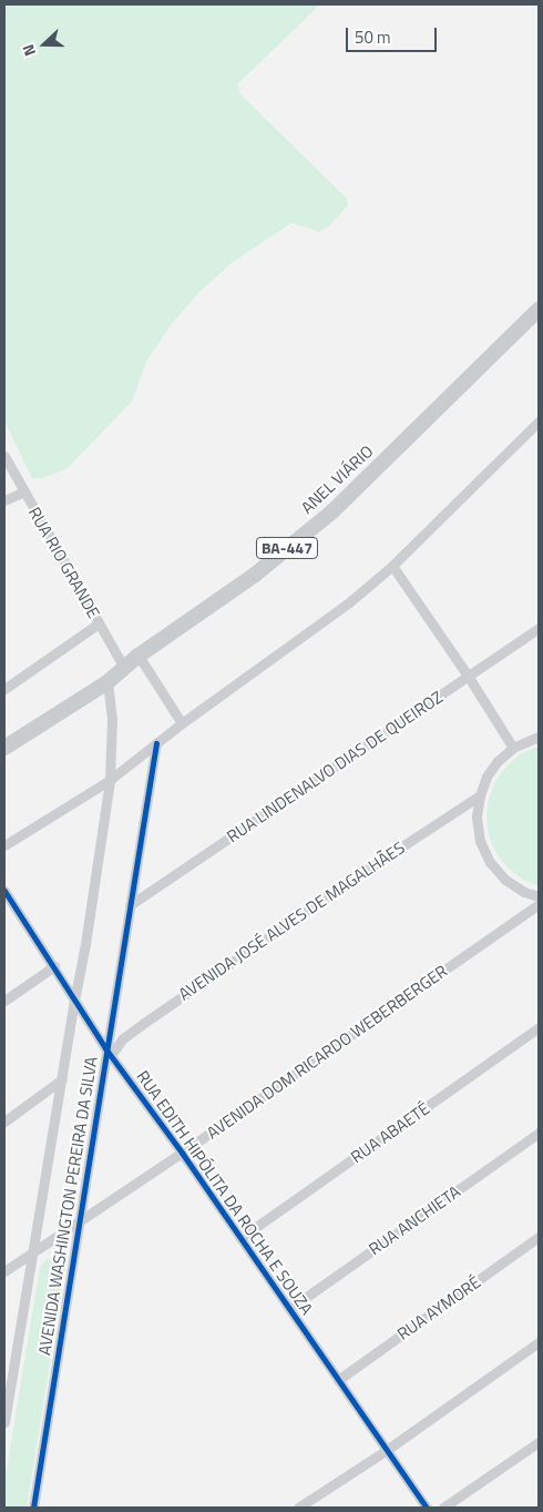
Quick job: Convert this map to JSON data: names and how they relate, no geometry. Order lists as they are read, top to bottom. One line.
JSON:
{"streets":{"main road":["ANEL VIÁRIO","BA-447"],"street":["RUA RIO GRANDE","RUA LINDENALVO DIAS DE QUEIROZ","AVENIDA JOSÉ ALVES DE MAGALHÃES","AVENIDA DOM RICARDO WEBERBERGER","RUA ABAETÉ","RUA EDITH HIPÓLITA DA ROCHA E SOUZA","AVENIDA WASHINGTON PEREIRA DA SILVA","RUA ANCHIETA","RUA AYMORÉ"]},"crossings":[["ANEL VIÁRIO","RUA RIO GRANDE"],["ANEL VIÁRIO","AVENIDA WASHINGTON PEREIRA DA SILVA"],["RUA LINDENALVO DIAS DE QUEIROZ","AVENIDA WASHINGTON PEREIRA DA SILVA"],["AVENIDA JOSÉ ALVES DE MAGALHÃES","RUA EDITH HIPÓLITA DA ROCHA E SOUZA"],["AVENIDA JOSÉ ALVES DE MAGALHÃES","AVENIDA WASHINGTON PEREIRA DA SILVA"],["AVENIDA DOM RICARDO WEBERBERGER","RUA EDITH HIPÓLITA DA ROCHA E SOUZA"],["AVENIDA DOM RICARDO WEBERBERGER","AVENIDA WASHINGTON PEREIRA DA SILVA"],["RUA ABAETÉ","RUA EDITH HIPÓLITA DA ROCHA E SOUZA"],["RUA EDITH HIPÓLITA DA ROCHA E SOUZA","AVENIDA WASHINGTON PEREIRA DA SILVA"],["RUA EDITH HIPÓLITA DA ROCHA E SOUZA","RUA ANCHIETA"],["RUA EDITH HIPÓLITA DA ROCHA E SOUZA","RUA AYMORÉ"]],"scale_bar":"50 m","north":"left"}
